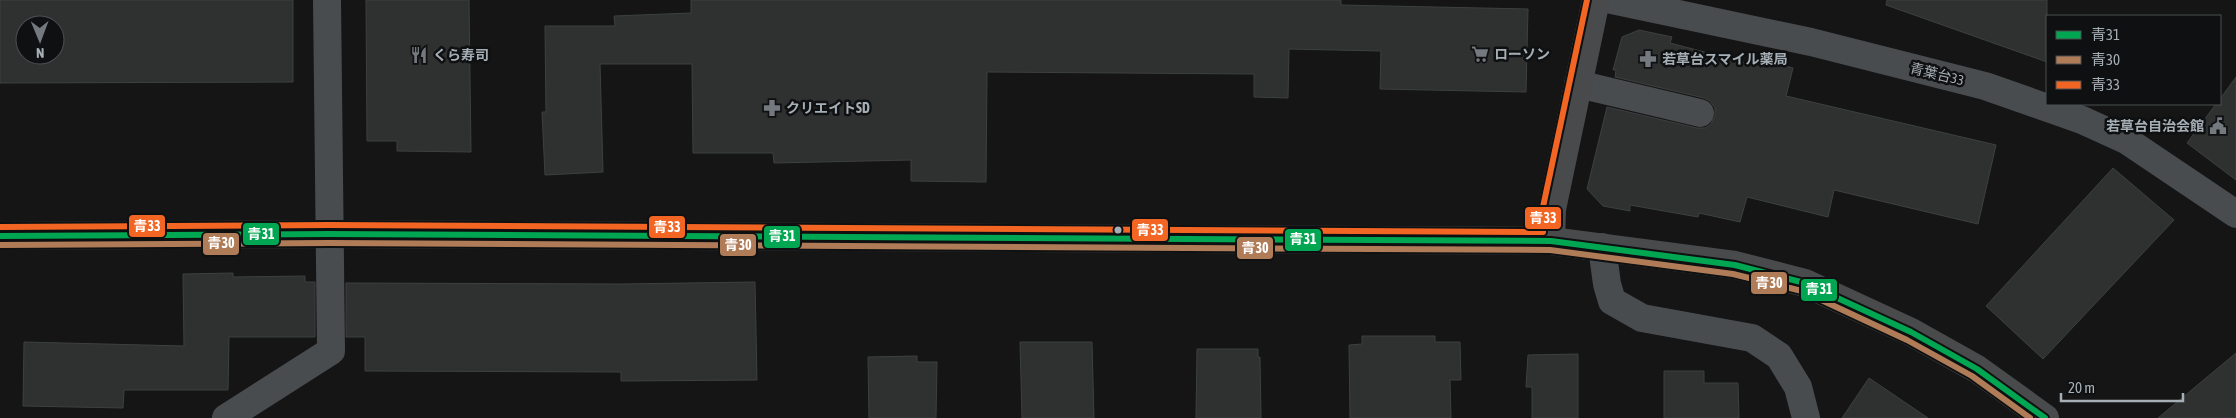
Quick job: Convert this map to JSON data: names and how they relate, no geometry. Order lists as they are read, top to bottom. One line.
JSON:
{"streets":{"street":["青葉台33"]},"places":{"supermarket":["ローソン"],"restaurant":["くら寿司"],"pharmacy":["若草台スマイル薬局","クリエイトSD"],"public building":["若草台自治会館"]},"lines":["transit line 青33","transit line 青31","transit line 青30"],"legend":["青31","青30","青33"],"scale_bar":"20 m","north":"bottom"}
